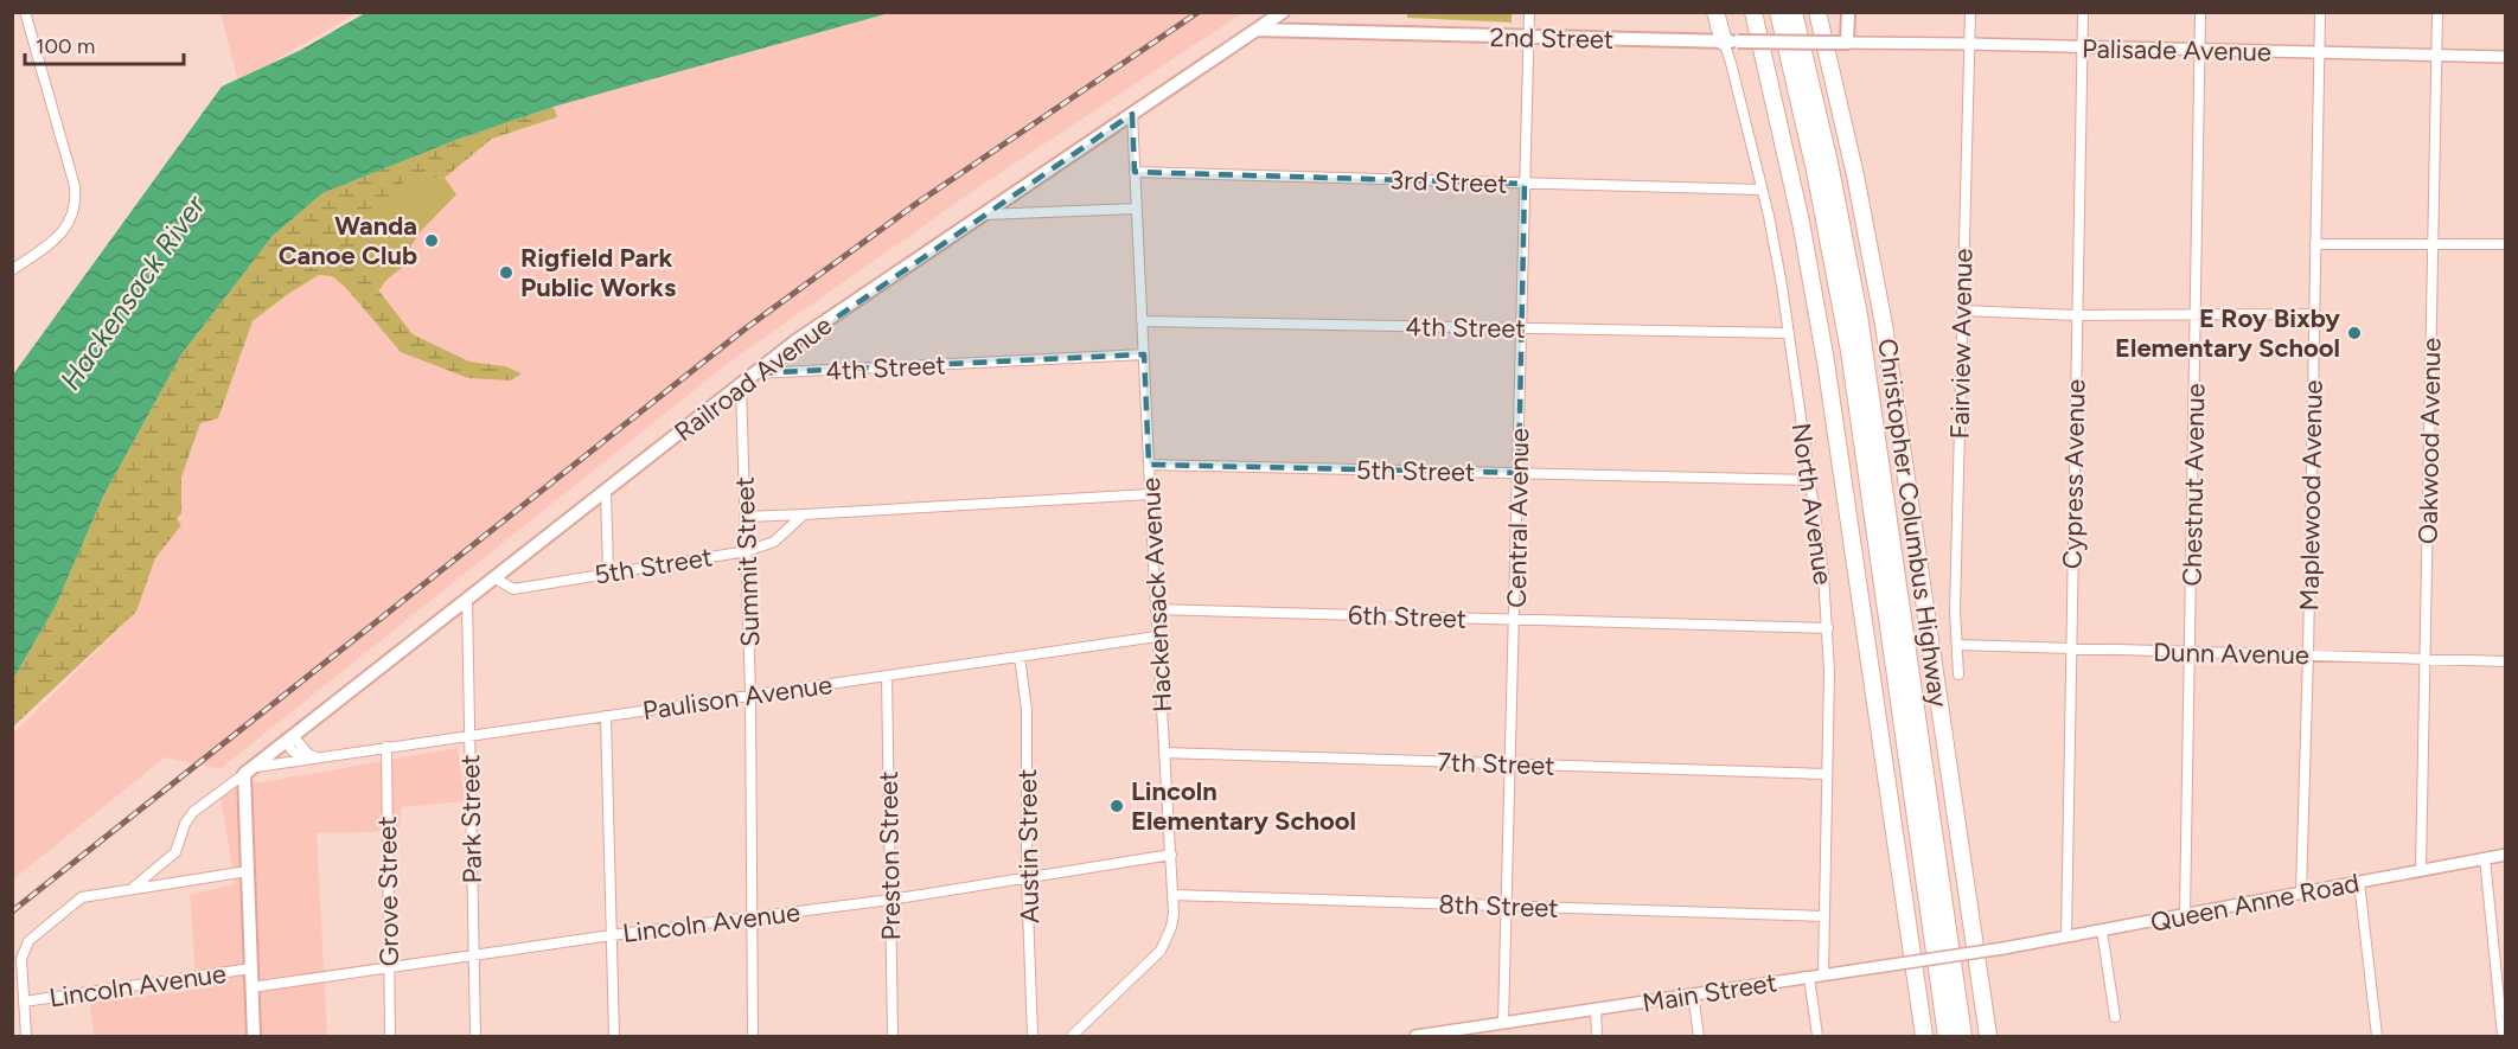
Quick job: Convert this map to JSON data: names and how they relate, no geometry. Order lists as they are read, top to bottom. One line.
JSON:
{"streets":{"highway":["Christopher Columbus Highway"],"main road":["2nd Street","Railroad Avenue"],"street":["Palisade Avenue","3rd Street","4th Street","Fairview Avenue","Oakwood Avenue","5th Street","Cypress Avenue","Chestnut Avenue","Maplewood Avenue","North Avenue","Central Avenue","Summit Street","Hackensack Avenue","6th Street","Dunn Avenue","Paulison Avenue","7th Street","Park Street","Austin Street","Preston Street","Grove Street","Queen Anne Road","8th Street","Lincoln Avenue","Main Street"]},"crossings":[["2nd Street","Palisade Avenue"],["2nd Street","Railroad Avenue"],["2nd Street","North Avenue"],["2nd Street","Central Avenue"],["Palisade Avenue","Fairview Avenue"],["Palisade Avenue","Oakwood Avenue"],["Palisade Avenue","Cypress Avenue"],["Palisade Avenue","Chestnut Avenue"],["Palisade Avenue","Maplewood Avenue"],["3rd Street","North Avenue"],["3rd Street","Central Avenue"],["3rd Street","Hackensack Avenue"],["4th Street","Railroad Avenue"],["4th Street","North Avenue"],["4th Street","Central Avenue"],["4th Street","Hackensack Avenue"],["Fairview Avenue","Dunn Avenue"],["Railroad Avenue","5th Street"],["Railroad Avenue","Summit Street"],["Railroad Avenue","Hackensack Avenue"],["Railroad Avenue","Paulison Avenue"],["Railroad Avenue","Park Street"],["Oakwood Avenue","Dunn Avenue"],["Oakwood Avenue","Queen Anne Road"],["5th Street","North Avenue"],["5th Street","Central Avenue"],["5th Street","Summit Street"],["5th Street","Hackensack Avenue"],["Cypress Avenue","Dunn Avenue"],["Cypress Avenue","Queen Anne Road"],["Chestnut Avenue","Dunn Avenue"],["Chestnut Avenue","Queen Anne Road"],["Maplewood Avenue","Dunn Avenue"],["Maplewood Avenue","Queen Anne Road"],["North Avenue","6th Street"],["North Avenue","7th Street"],["North Avenue","8th Street"],["North Avenue","Main Street"],["Central Avenue","6th Street"],["Central Avenue","7th Street"],["Central Avenue","8th Street"],["Central Avenue","Main Street"],["Summit Street","Paulison Avenue"],["Summit Street","Lincoln Avenue"],["Hackensack Avenue","6th Street"],["Hackensack Avenue","Paulison Avenue"],["Hackensack Avenue","7th Street"],["Hackensack Avenue","8th Street"],["Hackensack Avenue","Lincoln Avenue"],["Paulison Avenue","Park Street"],["Paulison Avenue","Austin Street"],["Paulison Avenue","Preston Street"],["Paulison Avenue","Grove Street"],["Park Street","Lincoln Avenue"],["Austin Street","Lincoln Avenue"],["Preston Street","Lincoln Avenue"],["Grove Street","Lincoln Avenue"],["Queen Anne Road","Main Street"]],"water":["Hackensack River"],"places":["Wanda Canoe Club","Rigfield Park Public Works","E Roy Bixby Elementary School","Lincoln Elementary School"],"scale_bar":"100 m"}
